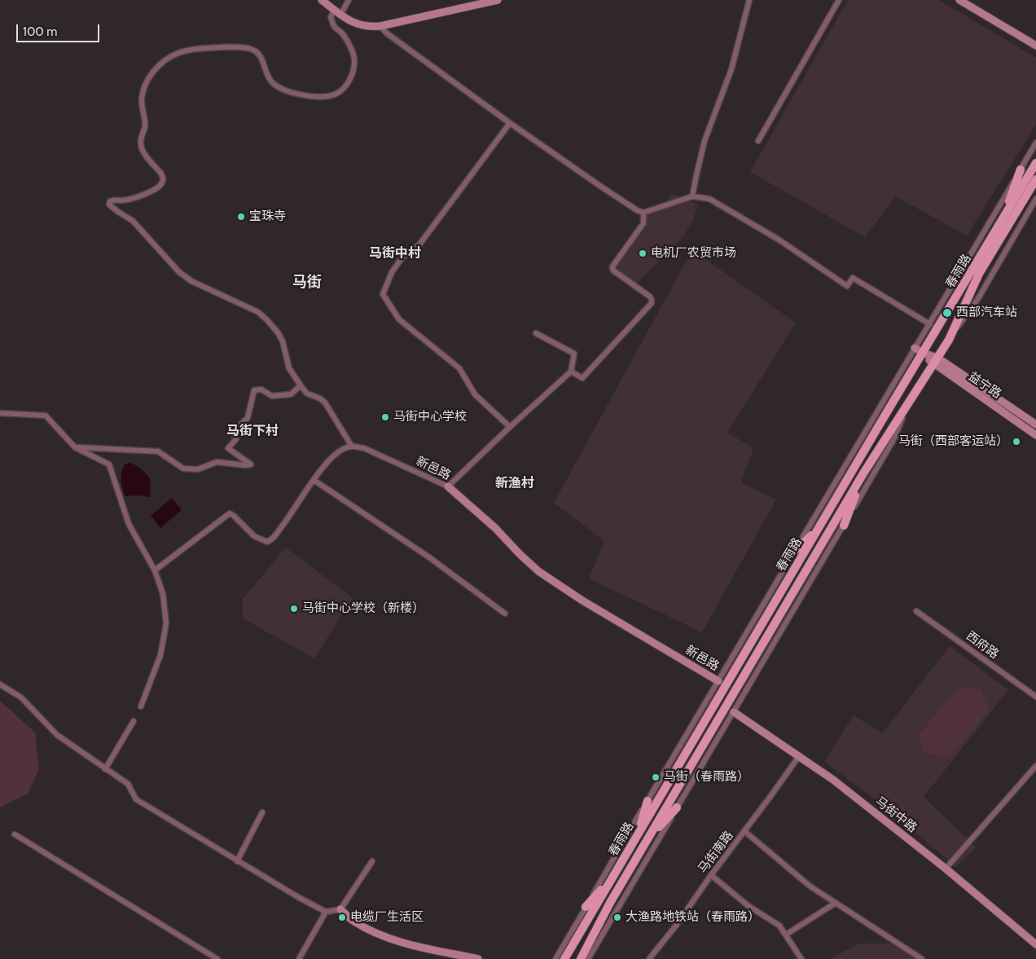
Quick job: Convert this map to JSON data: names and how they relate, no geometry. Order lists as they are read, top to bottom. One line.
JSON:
{"streets":{"main road":["春雨路"],"street":["益宁路","新邑路","西府路","马街中路","马街南路"]},"crossings":[["春雨路","益宁路"],["马街中路","马街南路"]],"districts":["马街中村","马街","马街下村","新渔村"],"places":["宝珠寺","电机厂农贸市场","西部汽车站","马街中心学校","马街（西部客运站）","马街中心学校（新楼）","马街（春雨路）","电缆厂生活区","大渔路地铁站（春雨路）"],"scale_bar":"100 m"}
